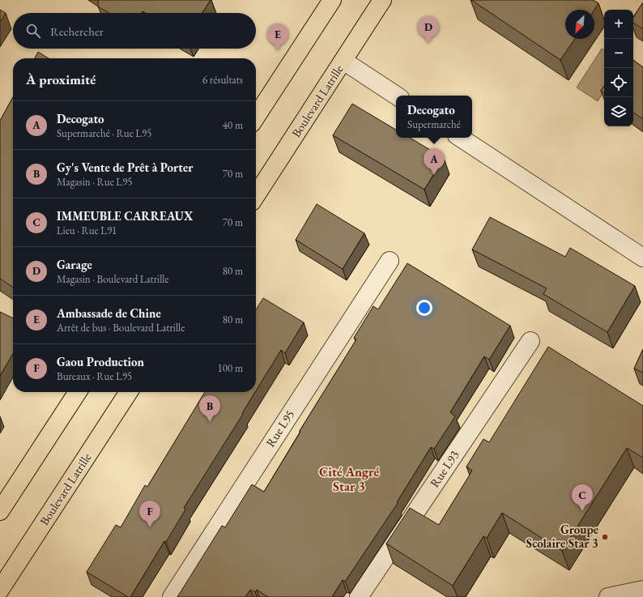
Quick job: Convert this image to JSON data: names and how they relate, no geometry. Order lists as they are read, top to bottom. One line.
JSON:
{"streets":{"main road":["Boulevard Latrille"],"street":["Rue L95","Rue L93"]},"districts":["Cité Angré Star 3"],"places":["Groupe Scolaire Star 3"],"north":"bottom left","page":{"map_buttons":["+","−"],"search":"Rechercher","pins":["D","E","A","B","C","F"],"heading":["À proximité","6 résultats"],"popup":["Decogato","Supermarché"],"list":[{"mark":"A","name":"Decogato","note":"Supermarché · Rue L95","value":"40 m"},{"mark":"B","name":"Gy's Vente de Prêt à Porter","note":"Magasin · Rue L95","value":"70 m"},{"mark":"C","name":"IMMEUBLE CARREAUX","note":"Lieu · Rue L91","value":"70 m"},{"mark":"D","name":"Garage","note":"Magasin · Boulevard Latrille","value":"80 m"},{"mark":"E","name":"Ambassade de Chine","note":"Arrêt de bus · Boulevard Latrille","value":"80 m"},{"mark":"F","name":"Gaou Production","note":"Bureaux · Rue L95","value":"100 m"}]}}
